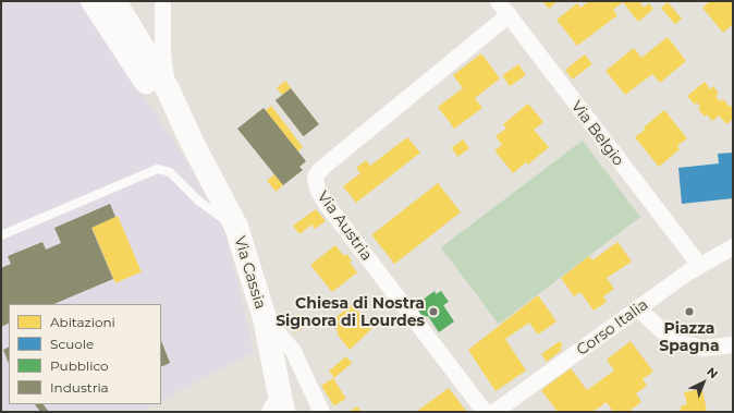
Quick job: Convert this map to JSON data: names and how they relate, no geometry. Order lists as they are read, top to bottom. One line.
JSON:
{"streets":{"main road":["Via Cassia"],"street":["Via Belgio","Via Austria","Corso Italia"]},"crossings":[["Via Belgio","Via Austria"],["Via Belgio","Corso Italia"]],"places":["Chiesa di Nostra Signora di Lourdes","Piazza Spagna"],"legend":["Abitazioni","Scuole","Pubblico","Industria"],"north":"top right"}
